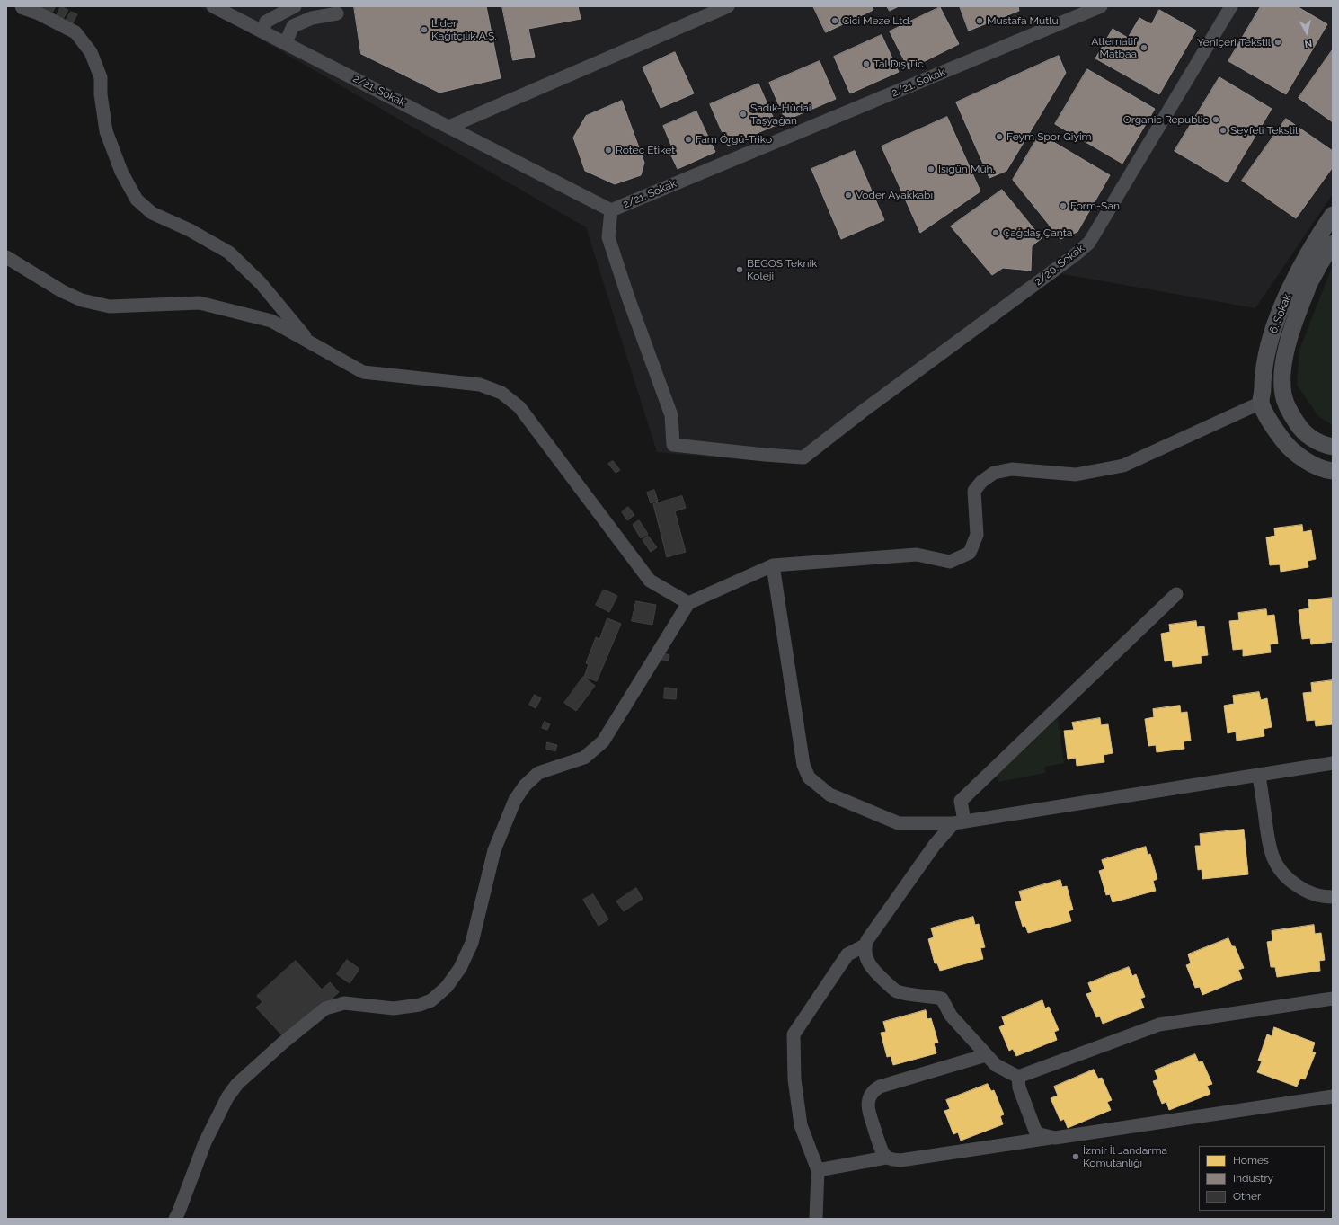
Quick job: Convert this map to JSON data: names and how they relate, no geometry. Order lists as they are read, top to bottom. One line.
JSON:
{"streets":{"main road":["6. Sokak"],"street":["2/21. Sokak","2/20. Sokak"]},"crossings":[["2/21. Sokak","2/20. Sokak"]],"places":["Cici Meze Ltd.","Mustafa Mutlu","Lider Kağıtçılık A.Ş.","Yeniçeri Tekstil","Alternatif Matbaa","Tal Dış Tic.","Sadık-Hüdai Taşyağan","Organic Republic","Seyfeli Tekstil","Feym Spor Giyim","Fam Örgü-Triko","Rotec Etiket","Isıgün Müh.","Voder Ayakkabı","Form-San","Çağdaş Çanta","BEGOS Teknik Koleji","İzmir İl Jandarma Komutanlığı"],"legend":["Homes","Industry","Other"],"north":"bottom"}
